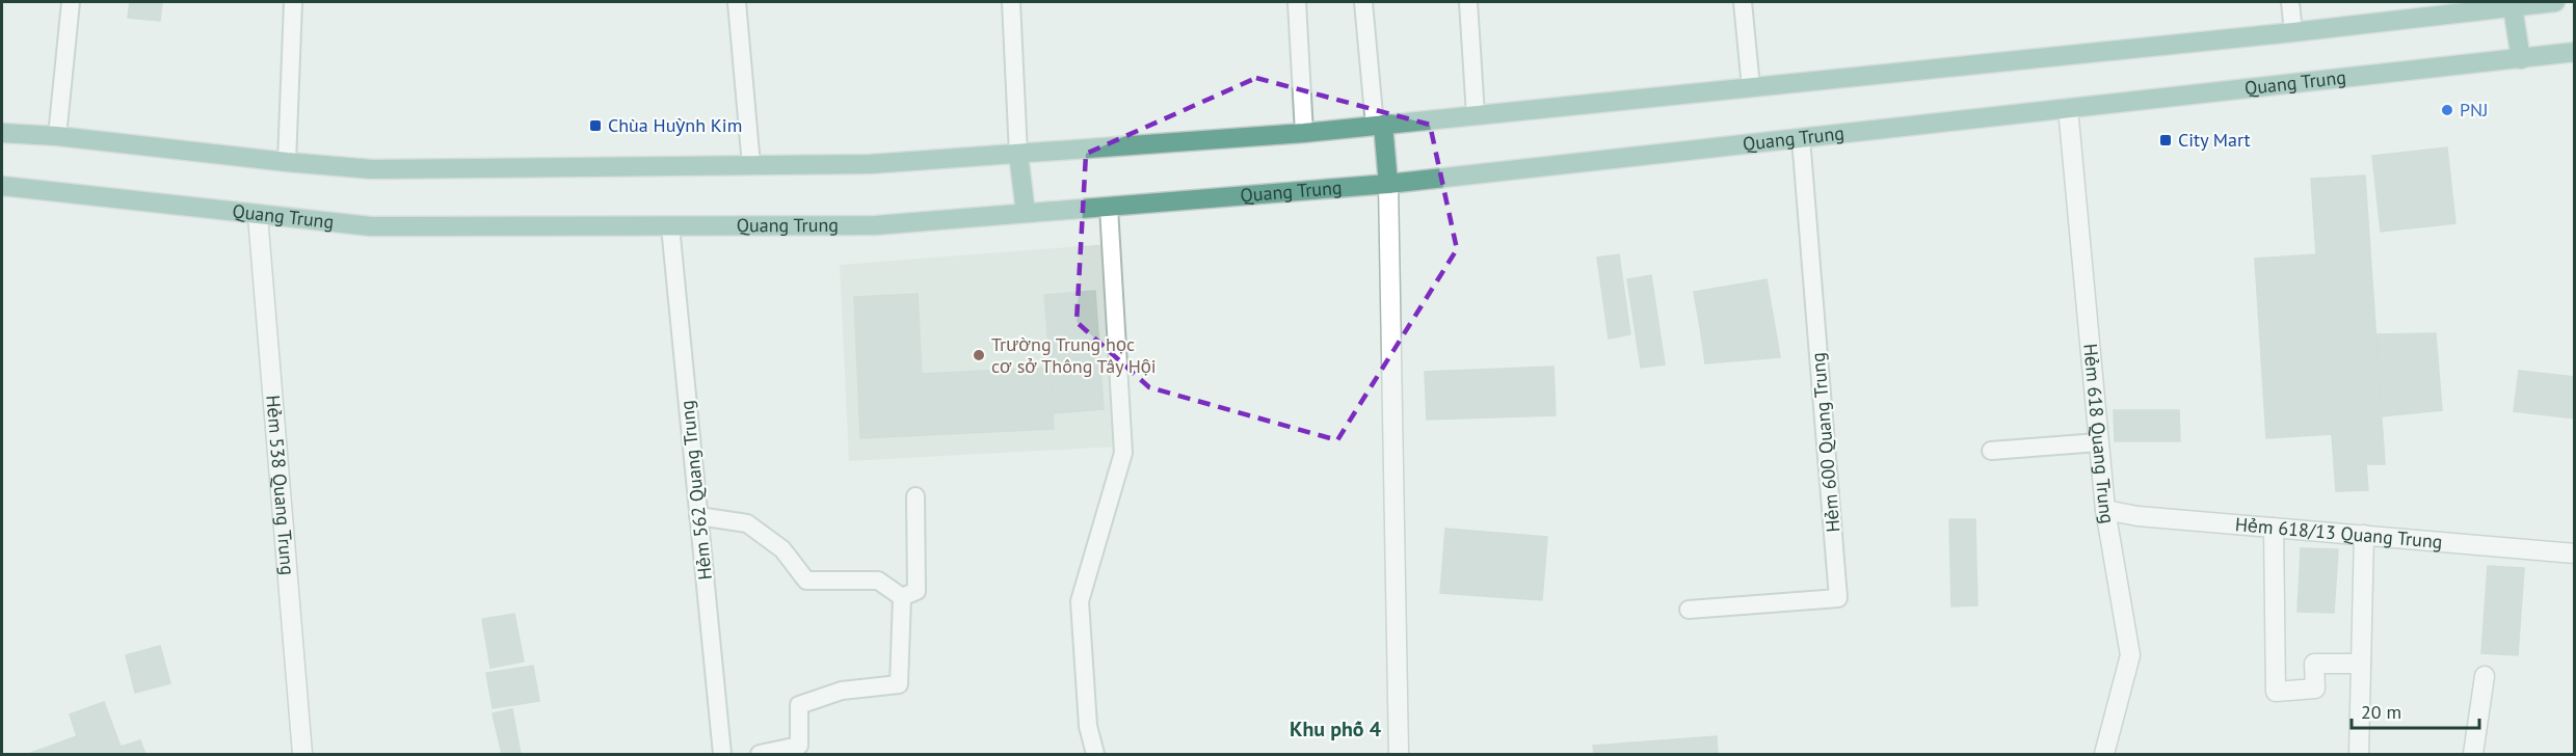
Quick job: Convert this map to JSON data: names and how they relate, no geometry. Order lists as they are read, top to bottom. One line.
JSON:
{"streets":{"main road":["Quang Trung"],"street":["Hẻm 618 Quang Trung","Hẻm 538 Quang Trung","Hẻm 618/13 Quang Trung"],"lane":["Hẻm 600 Quang Trung","Hẻm 562 Quang Trung"]},"crossings":[["Quang Trung","Hẻm 618 Quang Trung"],["Quang Trung","Hẻm 600 Quang Trung"],["Quang Trung","Hẻm 538 Quang Trung"],["Quang Trung","Hẻm 562 Quang Trung"],["Hẻm 618 Quang Trung","Hẻm 618/13 Quang Trung"]],"districts":["Khu phố 4"],"places":{"other":["PNJ","Trường Trung học cơ sở Thông Tây Hội"],"transit":["Chùa Huỳnh Kim","City Mart"]},"scale_bar":"20 m"}
